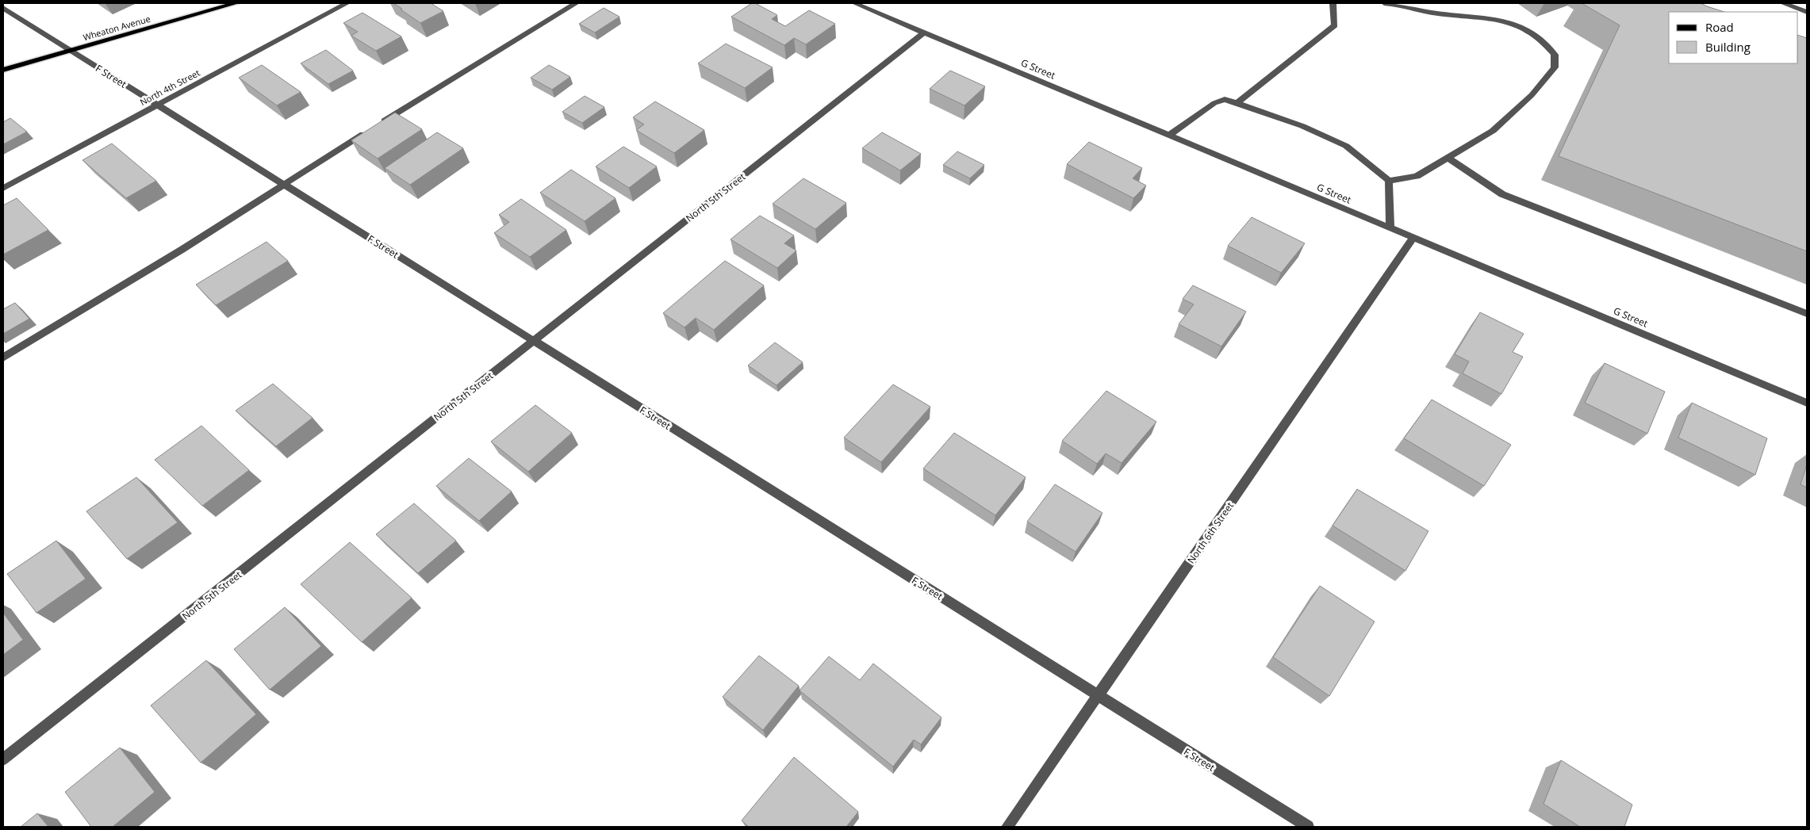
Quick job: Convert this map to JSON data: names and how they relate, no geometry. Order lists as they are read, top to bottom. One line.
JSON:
{"streets":{"main road":["Wheaton Avenue"],"street":["G Street","F Street","North 4th Street","North 5th Street","North 6th Street"]},"crossings":[["Wheaton Avenue","F Street"],["G Street","North 5th Street"],["G Street","North 6th Street"],["F Street","North 4th Street"],["F Street","North 5th Street"],["F Street","North 6th Street"]],"legend":["Road","Building"]}
